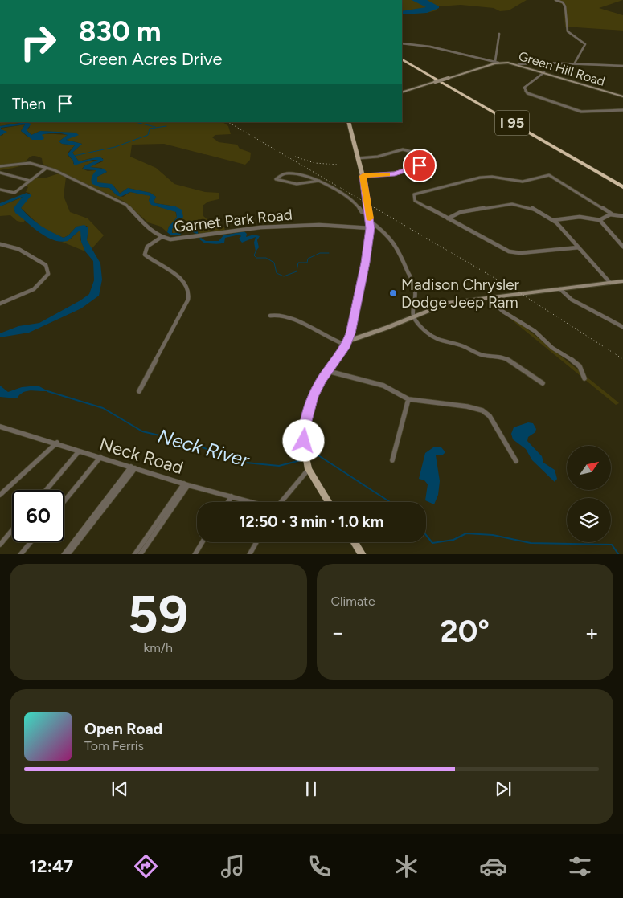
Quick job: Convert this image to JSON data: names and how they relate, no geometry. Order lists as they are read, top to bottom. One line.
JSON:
{"streets":{"highway":["I 95"],"street":["Green Hill Road","Garnet Park Road","Neck Road"]},"water":["Neck River"],"places":["Madison Chrysler Dodge Jeep Ram"],"north":"top right","page":{"turn":["830 m","Green Acres Drive"],"then":"Then","limit":"60","trip":"12:50 · 3 min · 1.0 km","tile":[["59","km/h"],"Climate"],"heat":["−","20°","+"],"song":["Open Road","Tom Ferris"],"tabs":"12:47"}}
